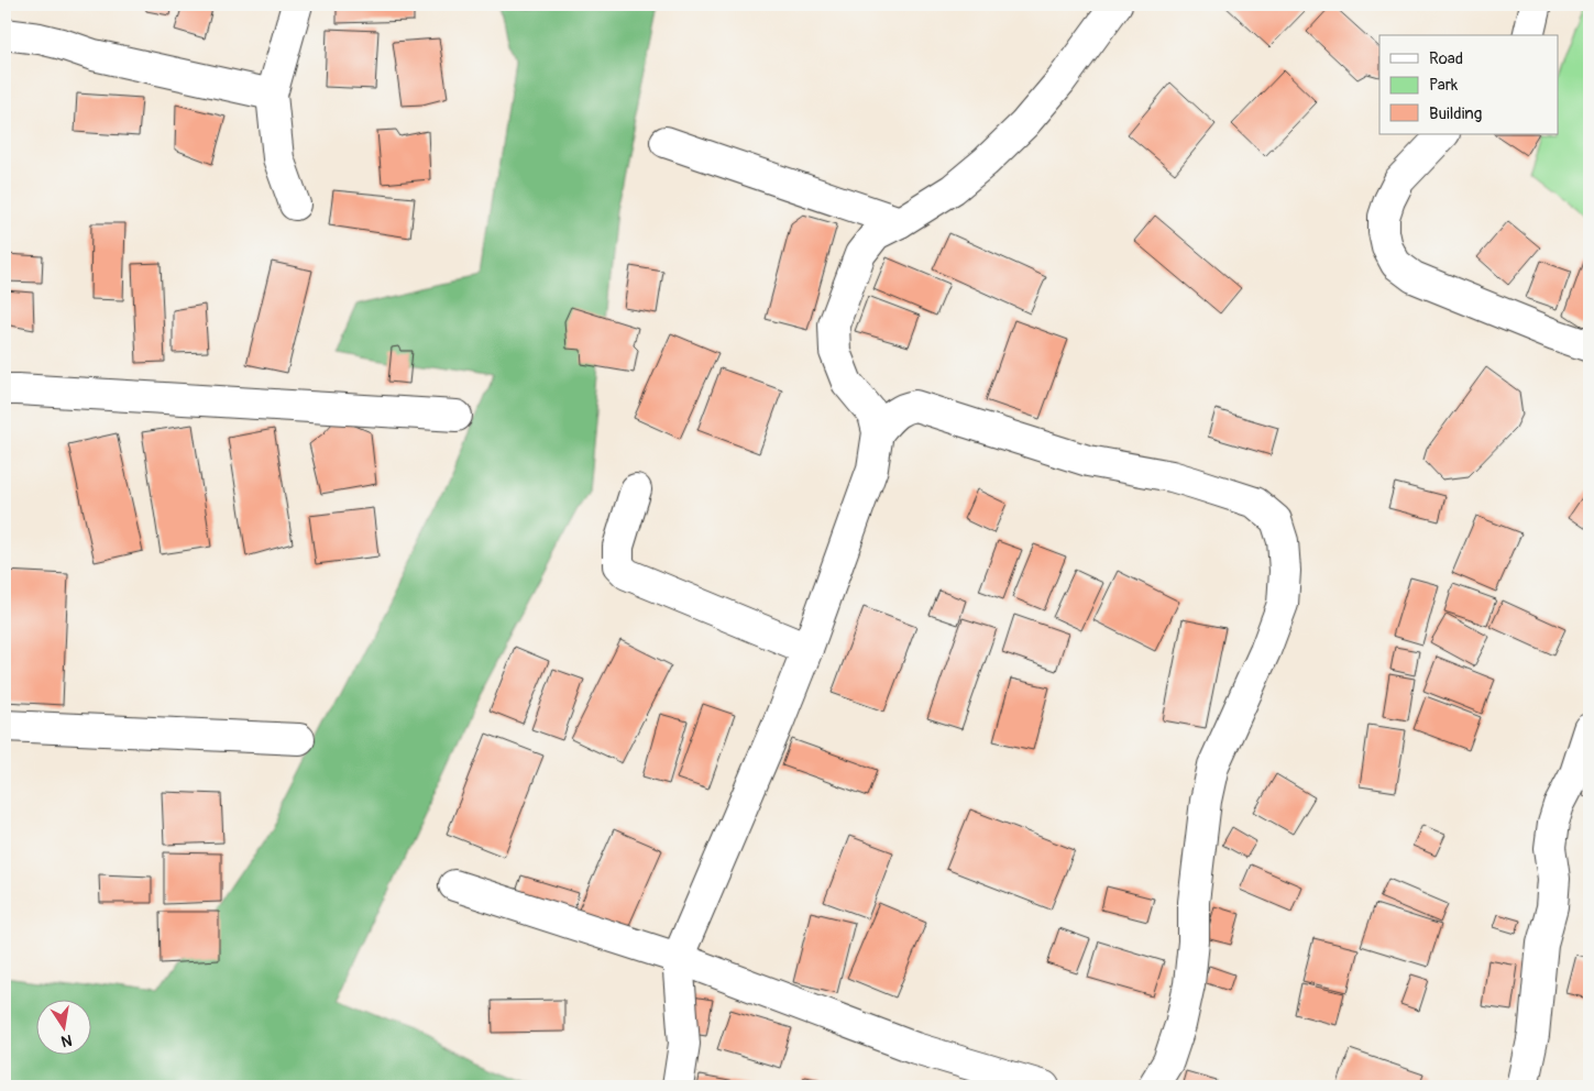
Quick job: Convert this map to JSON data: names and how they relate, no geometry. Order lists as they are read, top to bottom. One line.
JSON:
{"legend":["Road","Park","Building"],"north":"bottom"}
